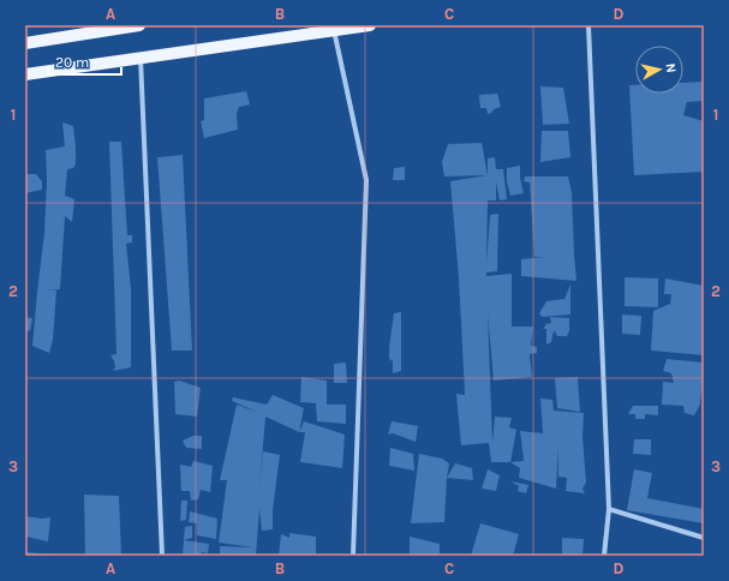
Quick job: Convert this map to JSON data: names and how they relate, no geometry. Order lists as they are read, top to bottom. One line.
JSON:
{"scale_bar":"20 m","north":"right","grid":{"columns":["A","B","C","D"],"rows":["1","2","3"]}}
